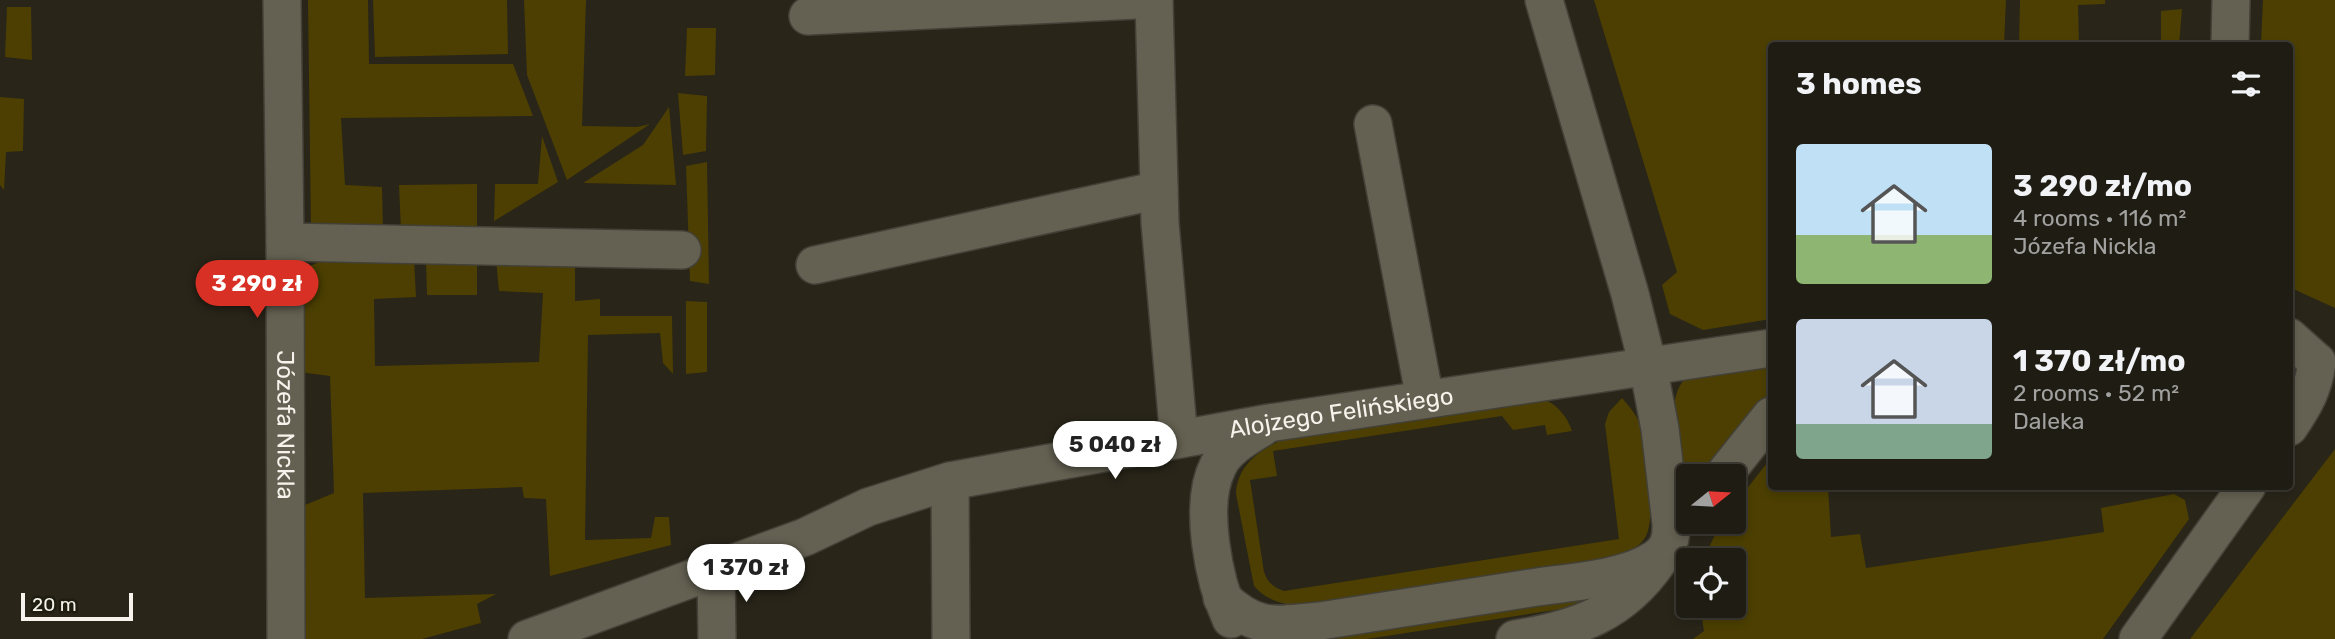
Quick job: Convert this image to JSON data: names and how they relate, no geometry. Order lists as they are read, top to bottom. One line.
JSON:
{"streets":{"street":["Alojzego Felińskiego","Józefa Nickla"]},"scale_bar":"20 m","north":"right","page":{"heading":"3 homes","list":[{"name":"3 290 zł/mo","note":"4 rooms · 116 m² · Józefa Nickla"},{"name":"1 370 zł/mo","note":"2 rooms · 52 m² · Daleka"}],"price":["3 290 zł","5 040 zł","1 370 zł"],"scale":"20 m"}}
